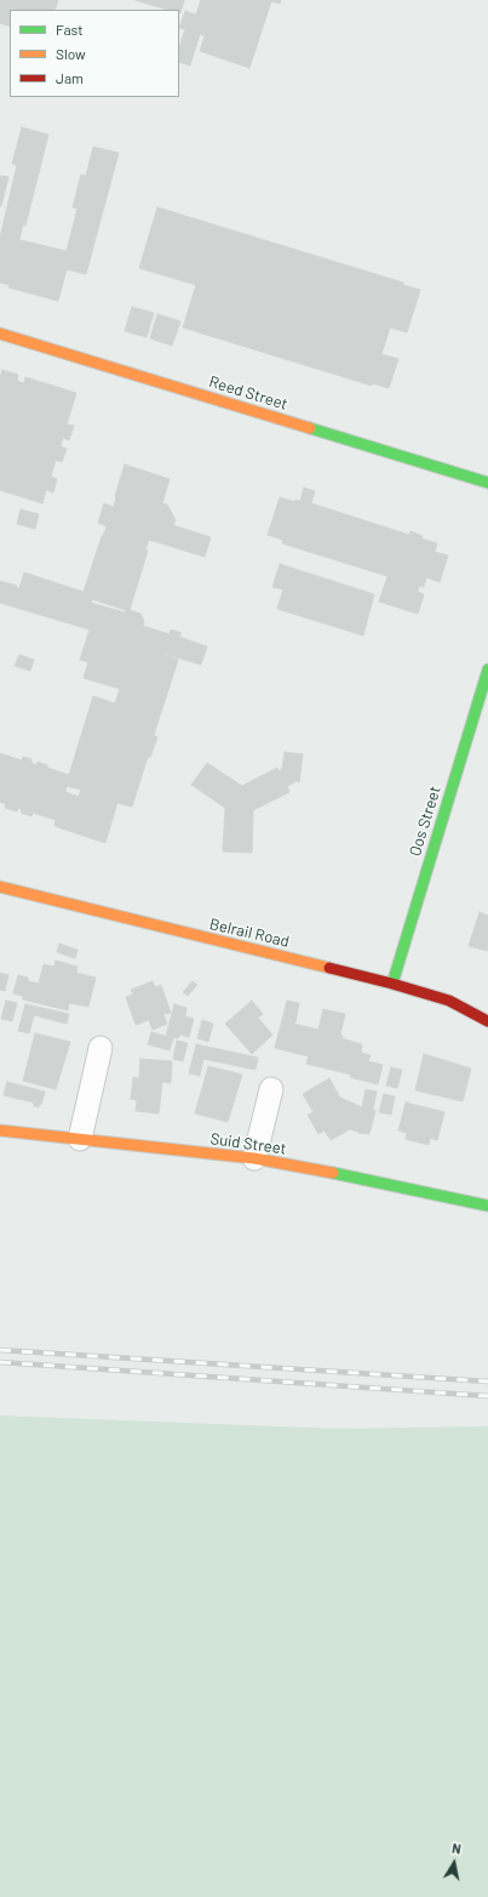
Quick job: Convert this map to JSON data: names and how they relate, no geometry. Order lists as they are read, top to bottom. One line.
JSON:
{"streets":{"street":["Reed Street","Oos Street","Belrail Road","Suid Street"]},"crossings":[["Oos Street","Belrail Road"]],"legend":["Fast","Slow","Jam"],"north":"top"}
